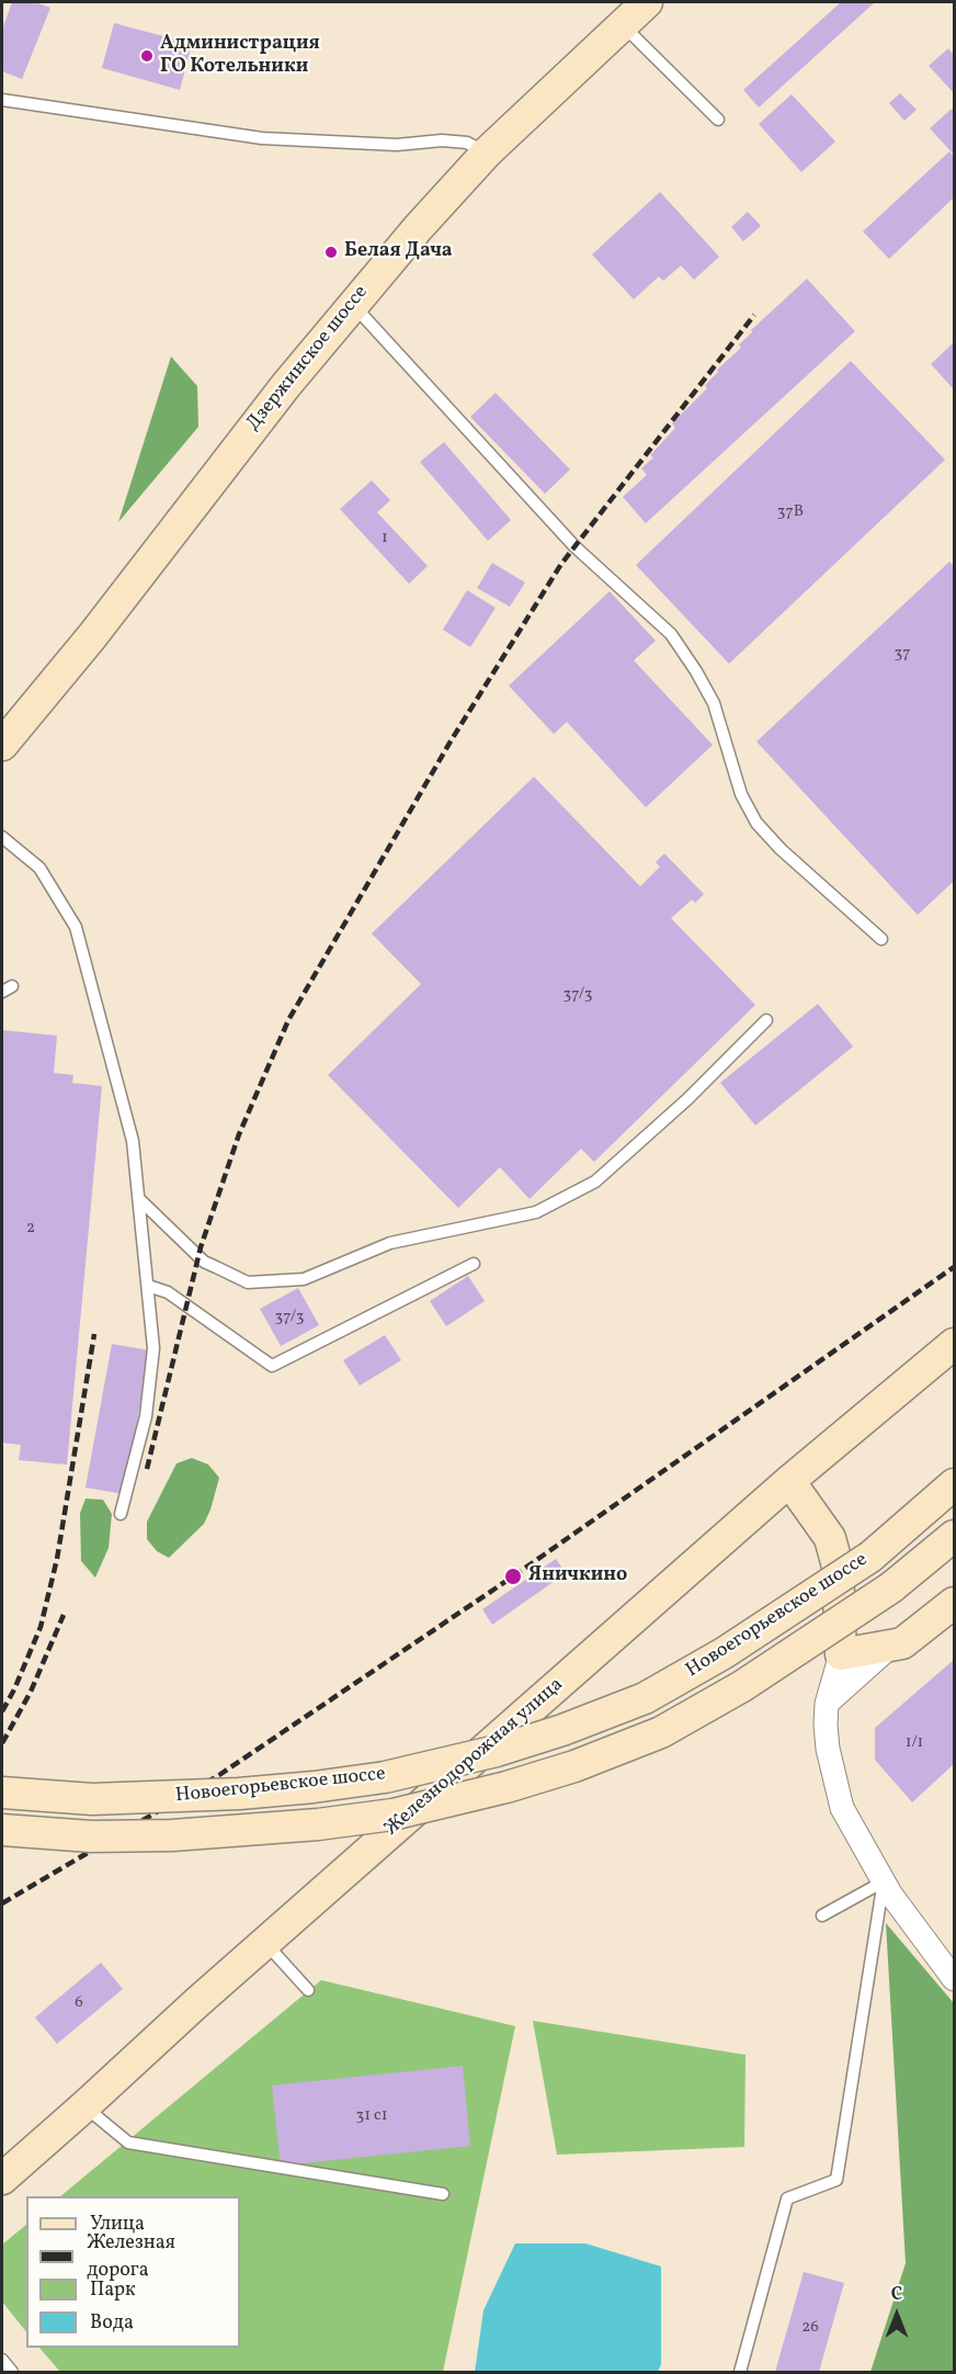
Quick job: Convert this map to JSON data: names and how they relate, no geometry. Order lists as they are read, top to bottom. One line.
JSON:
{"streets":{"main road":["Дзержинское шоссе","Новоегорьевское шоссе","Железнодорожная улица"]},"places":["Администрация ГО Котельники","Белая Дача","Яничкино"],"house_numbers":["37В","1","37","37/3","2","37/3","1/1","6","31 с1","26"],"legend":["Улица","Железная дорога","Парк","Вода"],"north":"top"}
